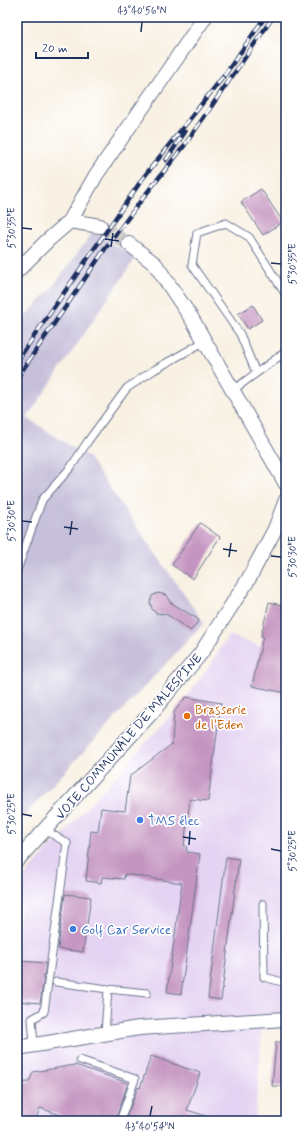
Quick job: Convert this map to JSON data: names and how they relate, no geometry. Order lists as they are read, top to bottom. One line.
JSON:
{"streets":{"street":["VOIE COMMUNALE DE MALESPINE"]},"places":["Brasserie de l'Eden","TMS élec","Golf Car Service"],"scale_bar":"20 m","coordinates":["43°40'56\"N","5°30'35\"E","5°30'30\"E","5°30'25\"E","43°40'54\"N"]}
